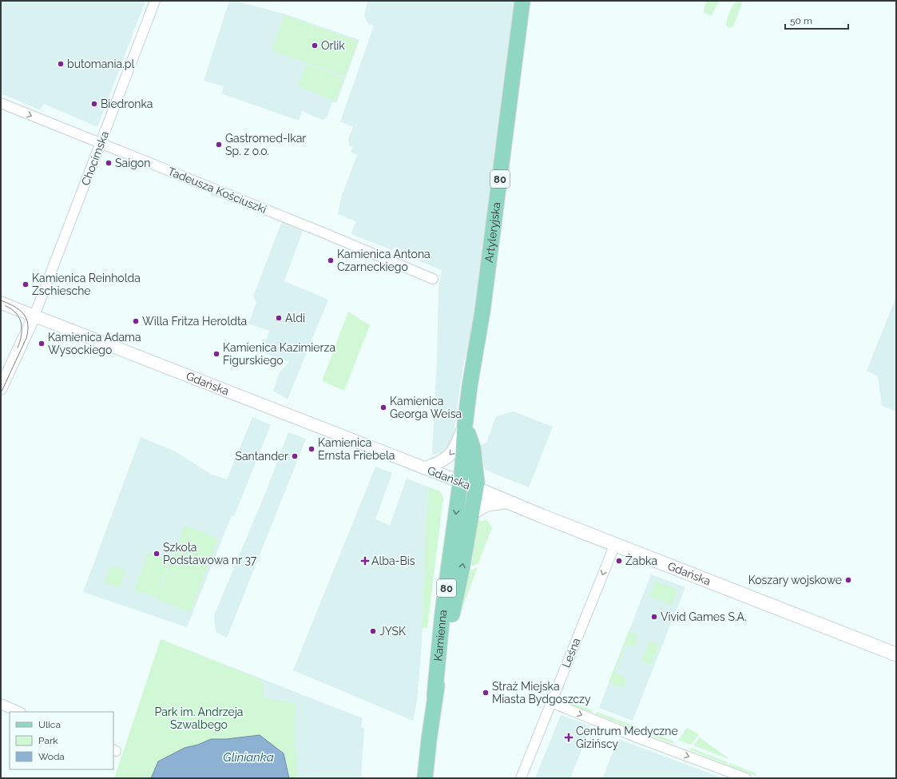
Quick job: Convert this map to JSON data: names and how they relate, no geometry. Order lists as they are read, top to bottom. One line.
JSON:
{"streets":{"main road":["80","Artyleryjska","Gdańska","Kamienna"],"street":["Chocimska","Tadeusza Kościuszki","Leśna"]},"crossings":[["Chocimska","Tadeusza Kościuszki"],["Chocimska","Gdańska"],["Artyleryjska","Gdańska"],["Artyleryjska","Kamienna"],["Gdańska","Kamienna"],["Gdańska","Leśna"]],"one_way":["Leśna"],"water":["Glinianka"],"parks":["Park im. Andrzeja Szwalbego"],"places":{"other":["Orlik","butomania.pl","Biedronka","Gastromed-Ikar Sp. z o.o.","Saigon","Kamienica Antona Czarneckiego","Kamienica Reinholda Zschiesche","Aldi","Willa Fritza Heroldta","Kamienica Adama Wysockiego","Kamienica Kazimierza Figurskiego","Kamienica Georga Weisa","Kamienica Ernsta Friebela","Santander","Szkoła Podstawowa nr 37","Żabka","Koszary wojskowe","Vivid Games S.A.","JYSK","Straż Miejska Miasta Bydgoszczy"],"health":["Alba-Bis","Centrum Medyczne Gizińscy"]},"legend":["Ulica","Park","Woda"],"scale_bar":"50 m"}
